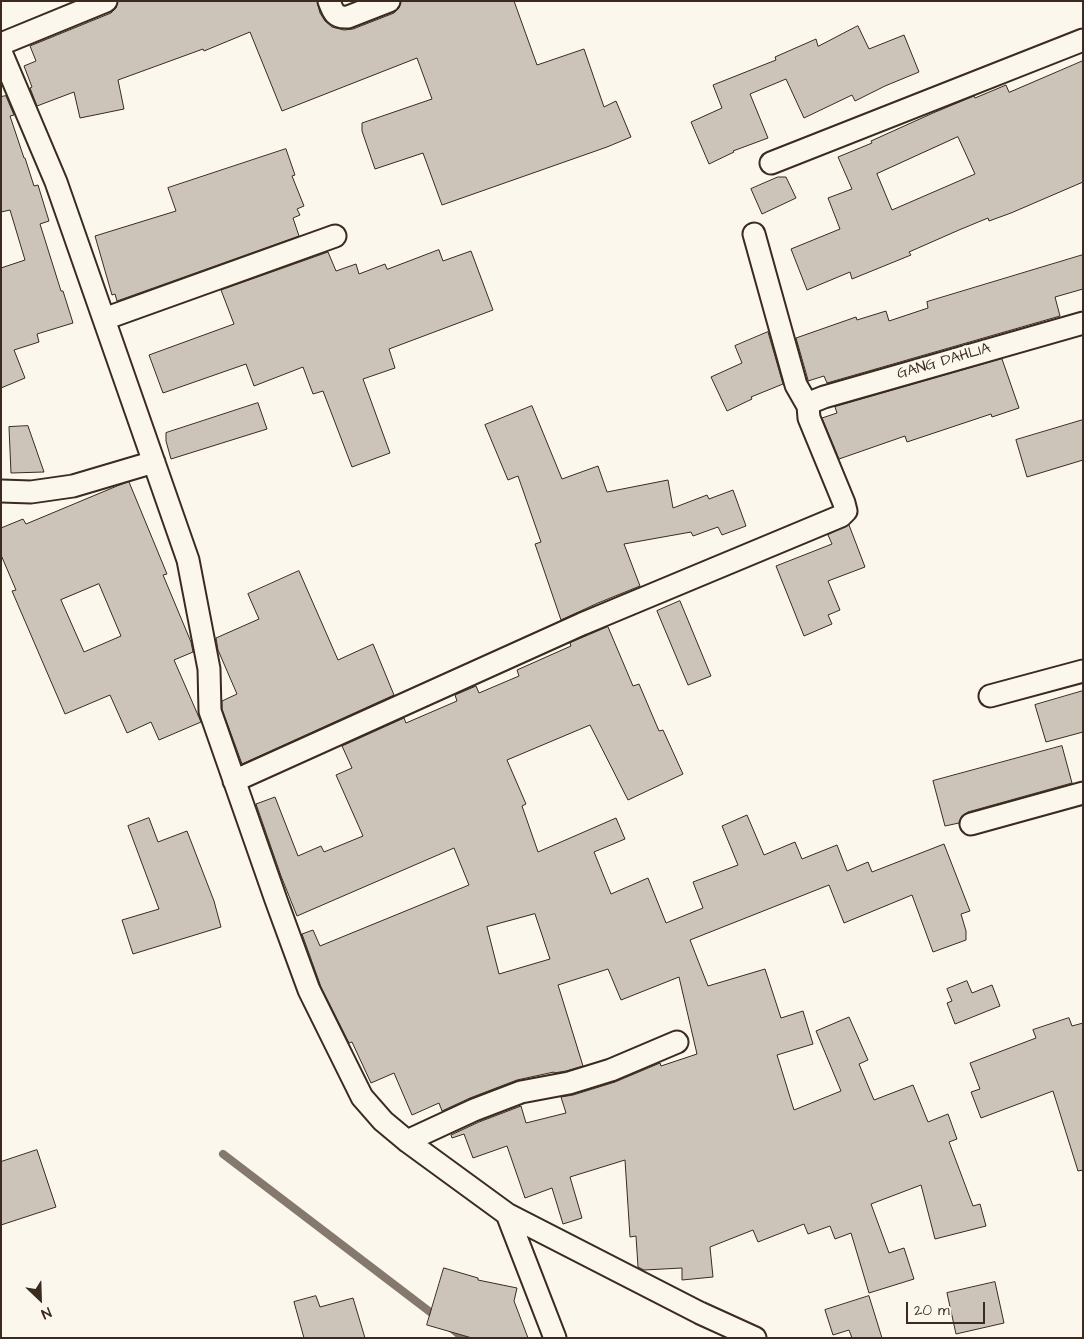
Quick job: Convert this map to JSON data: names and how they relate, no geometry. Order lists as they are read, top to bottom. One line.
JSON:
{"streets":{"street":["GANG DAHLIA"]},"scale_bar":"20 m","north":"bottom right"}
